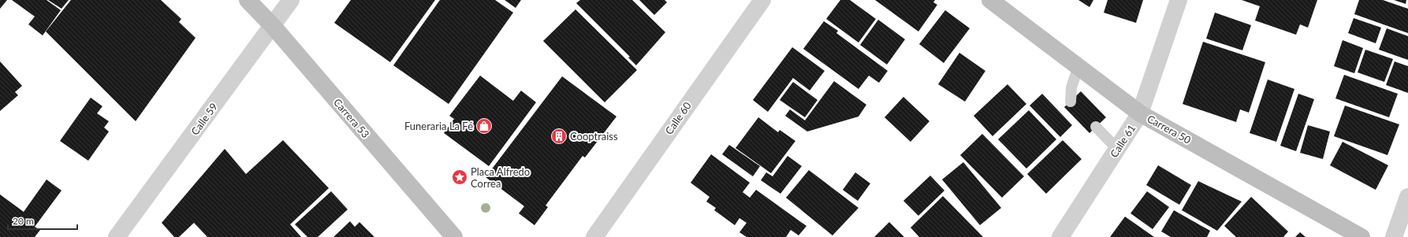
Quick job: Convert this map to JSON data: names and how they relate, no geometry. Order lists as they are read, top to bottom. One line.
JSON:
{"streets":{"street":["Carrera 53","Calle 60","Calle 59","Carrera 50","Calle 61"]},"crossings":[["Carrera 53","Calle 59"],["Carrera 50","Calle 61"]],"places":{"shop":["Funeraria La Fé"],"building":["Cooptraiss"],"place":["Placa Alfredo Correa"]},"scale_bar":"20 m"}
